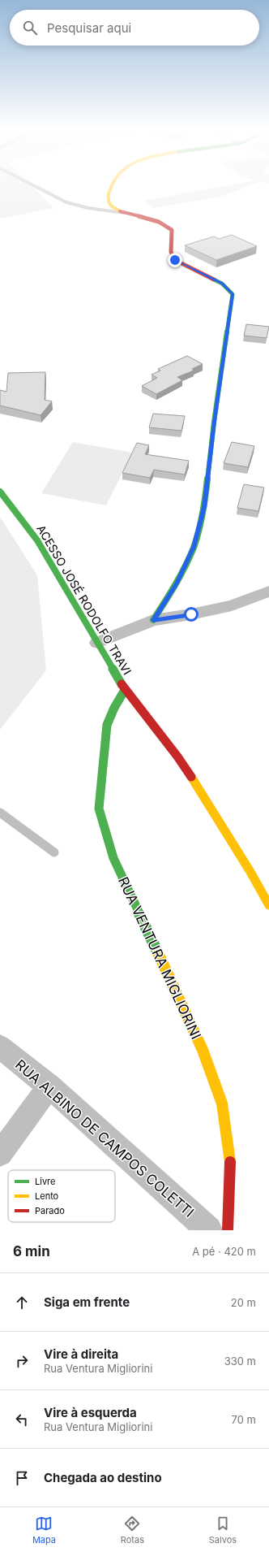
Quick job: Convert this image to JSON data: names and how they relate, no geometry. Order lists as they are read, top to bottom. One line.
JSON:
{"streets":{"main road":["ACESSO JOSÉ RODOLFO TRAVI","RUA VENTURA MIGLIORINI"],"street":["RUA ALBINO DE CAMPOS COLETTI"]},"crossings":[["ACESSO JOSÉ RODOLFO TRAVI","RUA VENTURA MIGLIORINI"]],"legend":["Livre","Lento","Parado"],"page":{"search":"Pesquisar aqui","heading":["6 min","A pé · 420 m"],"list":[["Siga em frente","20 m"],["Vire à direita","Rua Ventura Migliorini","330 m"],["Vire à esquerda","Rua Ventura Migliorini","70 m"],"Chegada ao destino"],"nav":["Mapa","Rotas","Salvos"]}}
